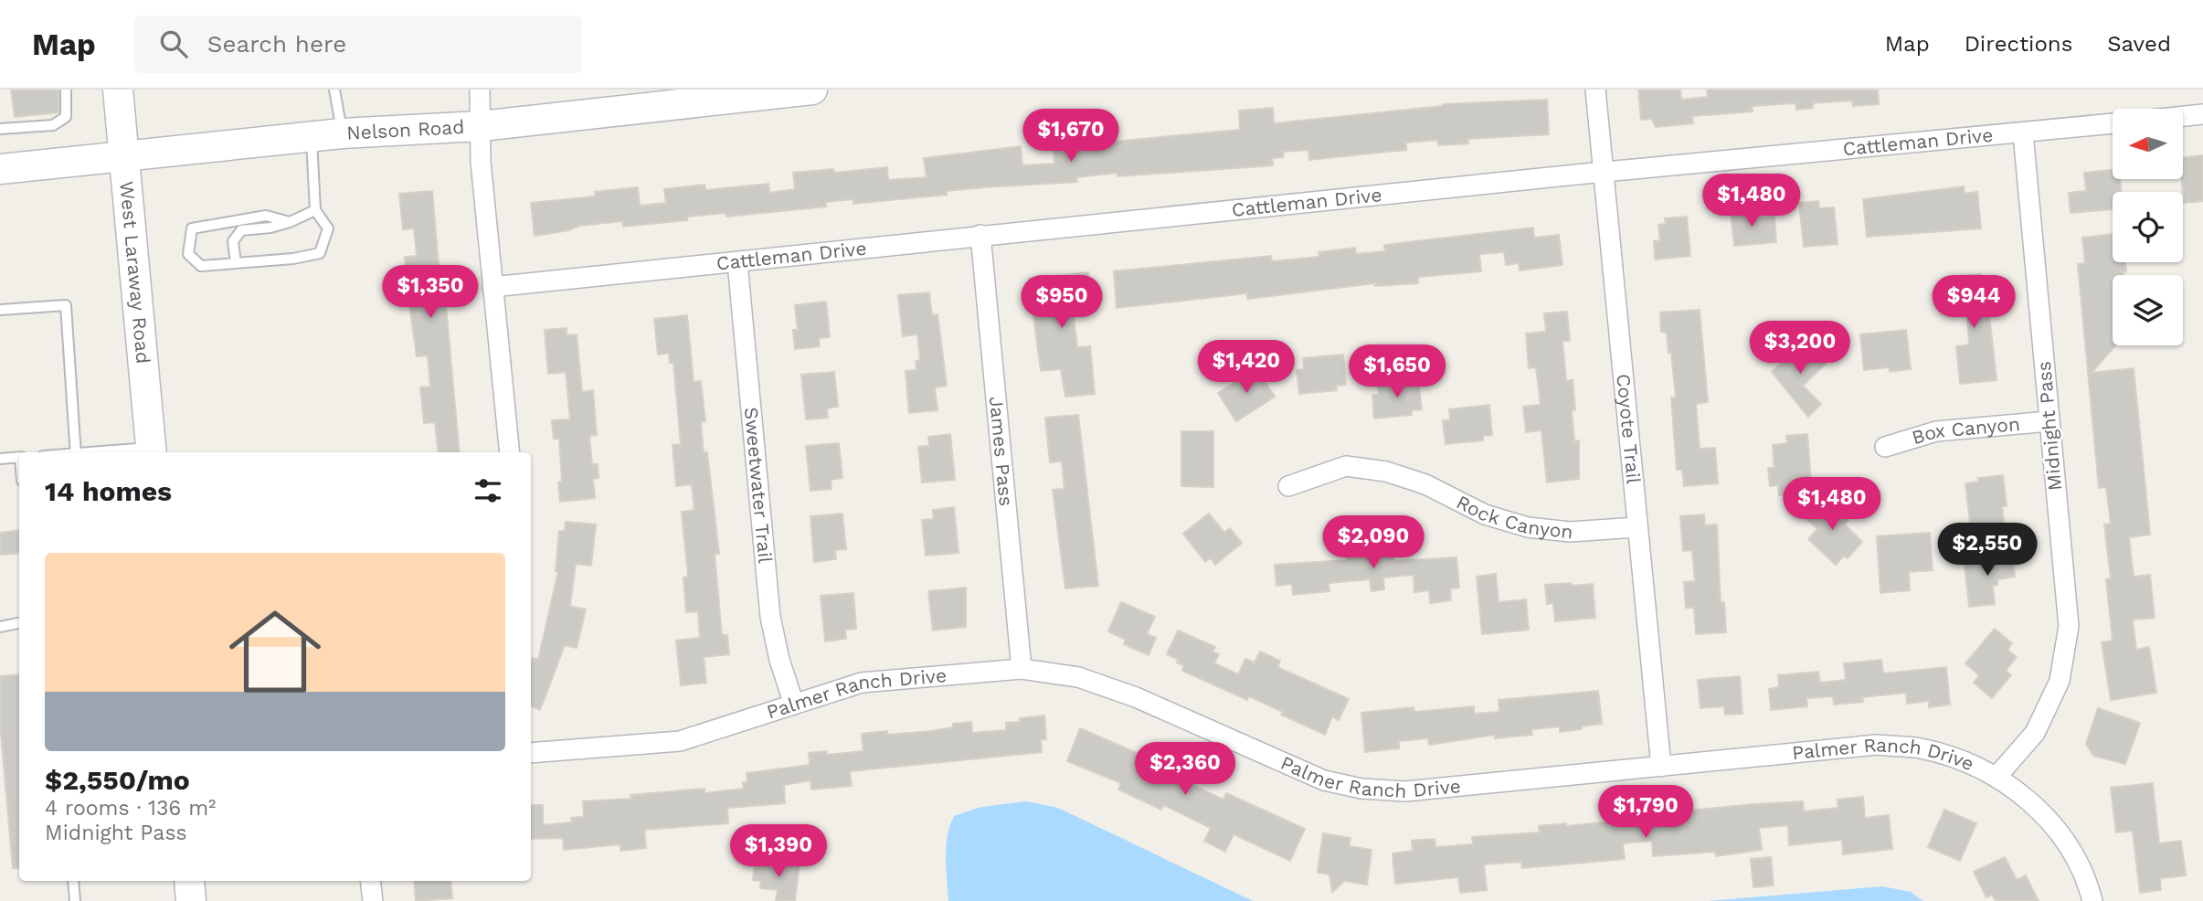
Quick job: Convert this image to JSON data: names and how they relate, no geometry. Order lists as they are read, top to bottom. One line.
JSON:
{"streets":{"street":["Nelson Road","Cattleman Drive","West Laraway Road","Midnight Pass","Coyote Trail","Box Canyon","James Pass","Sweetwater Trail","Rock Canyon","Palmer Ranch Drive"]},"crossings":[["Nelson Road","West Laraway Road"],["Cattleman Drive","Midnight Pass"],["Cattleman Drive","Coyote Trail"],["Cattleman Drive","James Pass"],["Cattleman Drive","Sweetwater Trail"],["Midnight Pass","Box Canyon"],["Midnight Pass","Palmer Ranch Drive"],["Coyote Trail","Rock Canyon"],["Coyote Trail","Palmer Ranch Drive"],["James Pass","Palmer Ranch Drive"],["Sweetwater Trail","Palmer Ranch Drive"]],"north":"left","page":{"header":"Map","search":"Search here","nav":["Map","Directions","Saved"],"price":["$1,670","$1,480","$1,350","$950","$944","$3,200","$1,420","$1,650","$1,480","$2,090","$2,550","$2,360","$1,790","$1,390"],"heading":"14 homes","list":[{"name":"$2,550/mo","note":"4 rooms · 136 m² · Midnight Pass"}]}}
